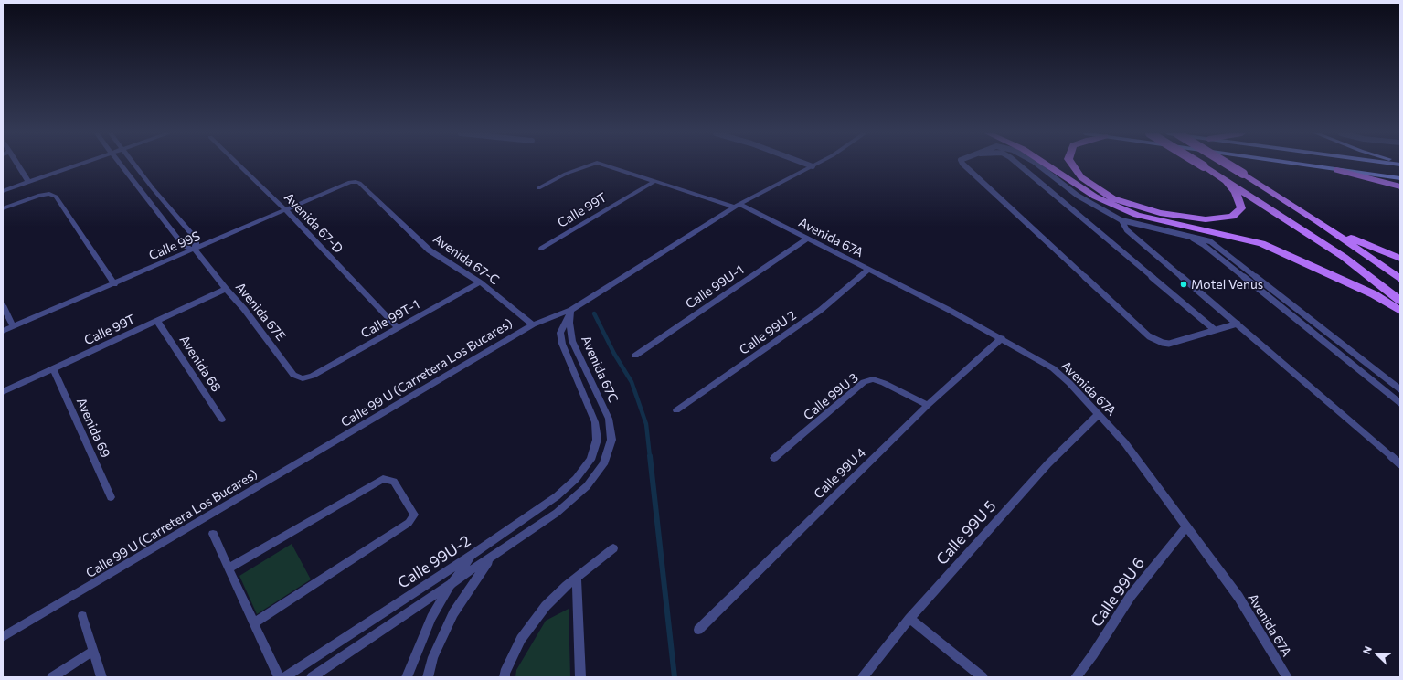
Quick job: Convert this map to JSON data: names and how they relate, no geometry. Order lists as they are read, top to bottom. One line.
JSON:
{"streets":{"street":["Calle 99T","Avenida 67-D","Avenida 67A","Calle 99S","Avenida 67-C","Calle 99U-1","Avenida 67E","Calle 99T-1","Calle 99U 2","Avenida 68","Avenida 67C","Calle 99 U (Carretera Los Bucares)","Calle 99U 3","Avenida 69","Calle 99U 4","Calle 99U 5","Calle 99U-2","Calle 99U 6"]},"crossings":[["Calle 99T","Avenida 67A"],["Calle 99T","Avenida 67E"],["Calle 99T","Avenida 68"],["Calle 99T","Avenida 69"],["Avenida 67-D","Calle 99S"],["Avenida 67-D","Calle 99T-1"],["Avenida 67A","Calle 99U-1"],["Avenida 67A","Calle 99U 2"],["Avenida 67A","Calle 99 U (Carretera Los Bucares)"],["Avenida 67A","Calle 99U 4"],["Avenida 67A","Calle 99U 5"],["Avenida 67A","Calle 99U 6"],["Calle 99S","Avenida 67-C"],["Calle 99S","Avenida 67E"],["Avenida 67-C","Calle 99T-1"],["Avenida 67-C","Calle 99 U (Carretera Los Bucares)"],["Avenida 67E","Calle 99T-1"],["Avenida 67C","Calle 99 U (Carretera Los Bucares)"],["Avenida 67C","Calle 99U-2"],["Calle 99U 3","Calle 99U 4"]],"places":["Motel Venus"],"north":"top left"}
